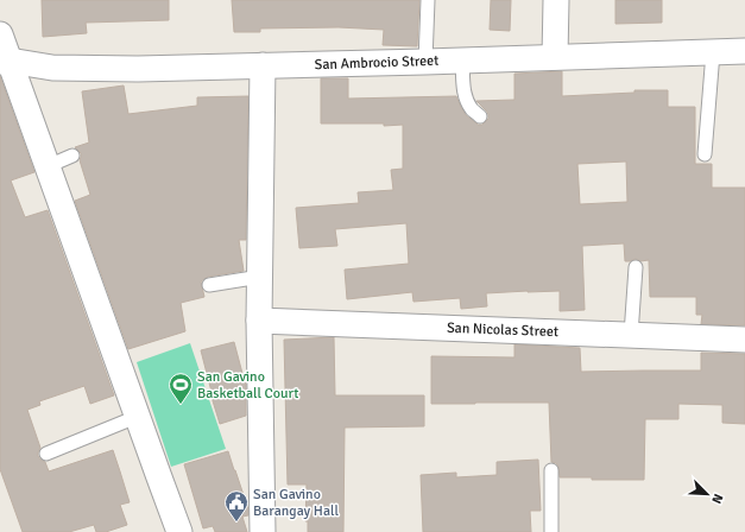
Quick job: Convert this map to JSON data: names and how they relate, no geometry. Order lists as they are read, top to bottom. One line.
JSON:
{"streets":{"street":["San Ambrocio Street","San Nicolas Street"]},"places":{"sports":["San Gavino Basketball Court"],"public building":["San Gavino Barangay Hall"]},"north":"bottom right"}
